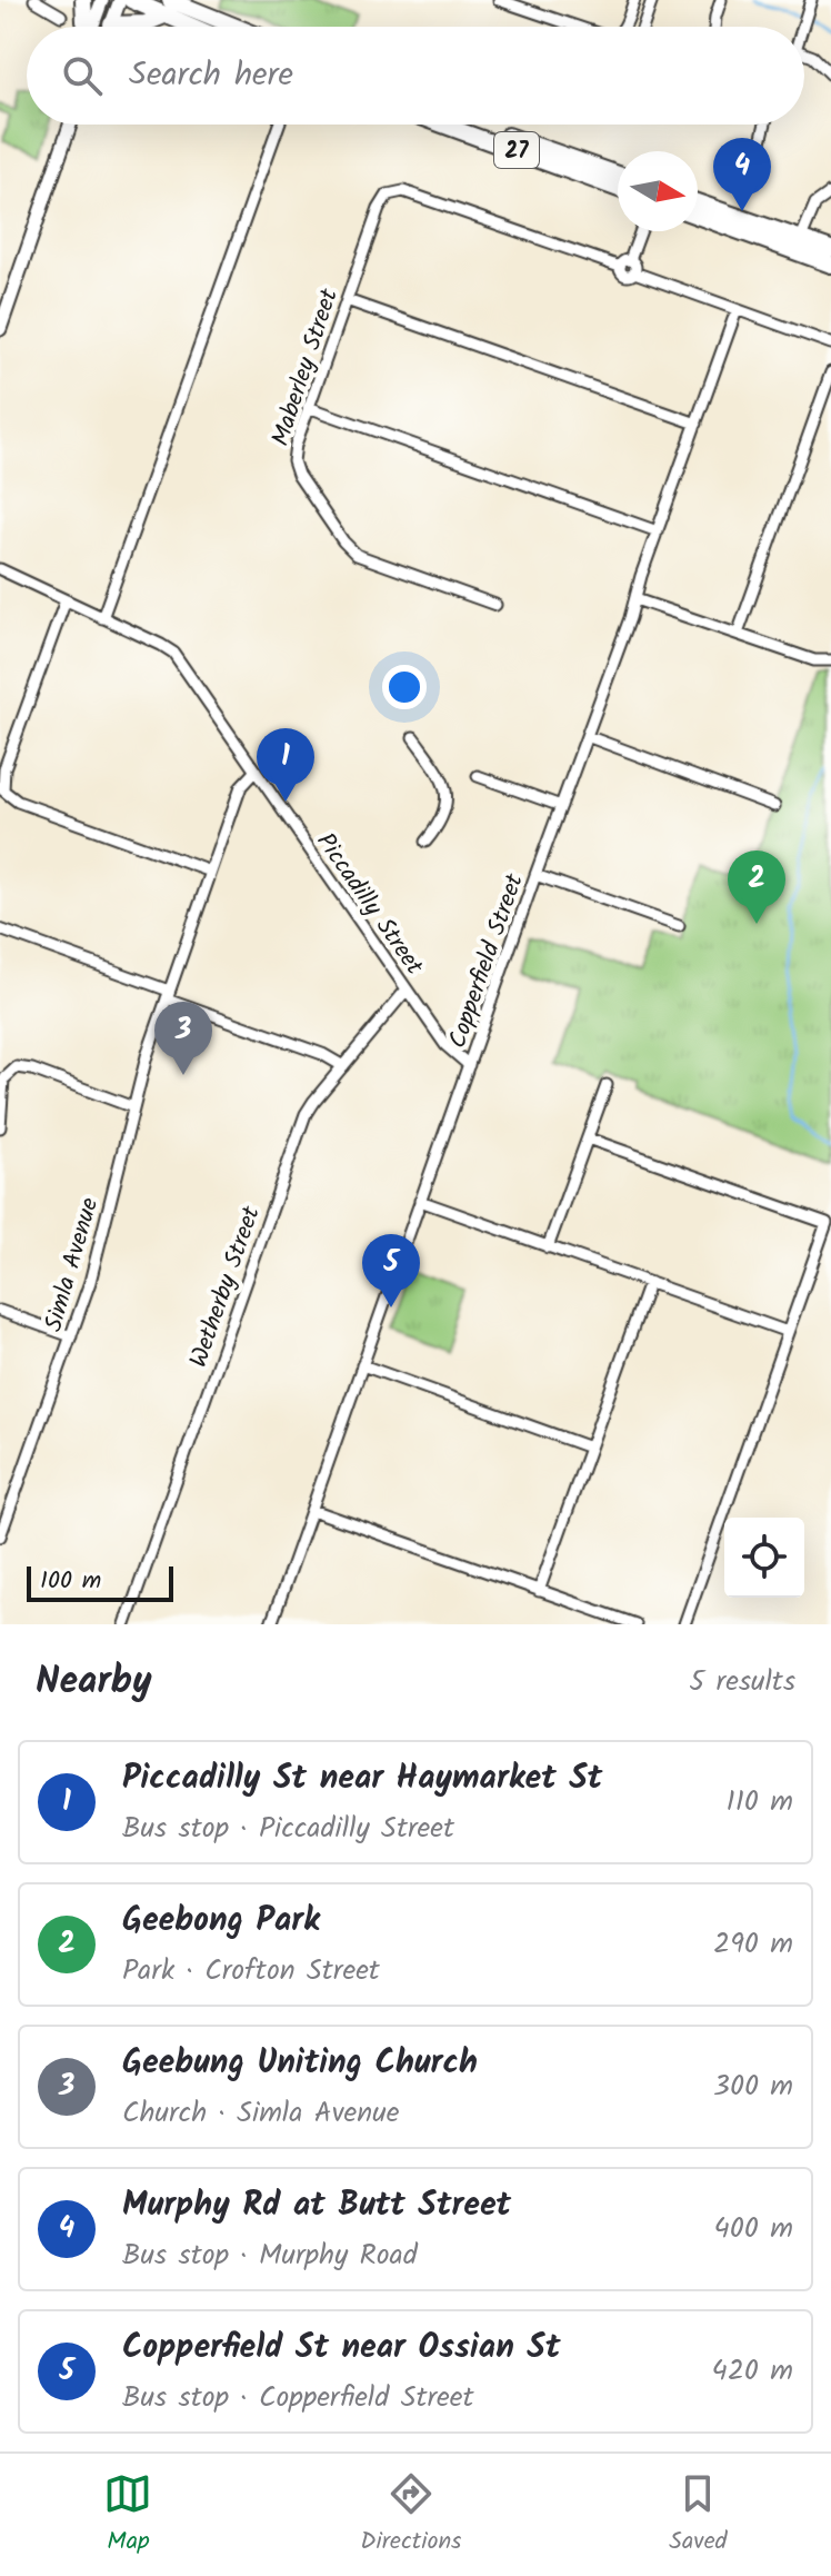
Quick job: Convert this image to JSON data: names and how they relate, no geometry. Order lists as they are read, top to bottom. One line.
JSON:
{"streets":{"main road":["27"],"street":["Maberley Street","Piccadilly Street","Copperfield Street","Simla Avenue","Wetherby Street"]},"crossings":[["Piccadilly Street","Copperfield Street"],["Piccadilly Street","Simla Avenue"],["Piccadilly Street","Wetherby Street"]],"scale_bar":"100 m","north":"right","page":{"search":"Search here","pins":["4","1","2","3","5"],"scale":"100 m","heading":["Nearby","5 results"],"list":[{"mark":"1","name":"Piccadilly St near Haymarket St","note":"Bus stop · Piccadilly Street","value":"110 m"},{"mark":"2","name":"Geebong Park","note":"Park · Crofton Street","value":"290 m"},{"mark":"3","name":"Geebung Uniting Church","note":"Church · Simla Avenue","value":"300 m"},{"mark":"4","name":"Murphy Rd at Butt Street","note":"Bus stop · Murphy Road","value":"400 m"},{"mark":"5","name":"Copperfield St near Ossian St","note":"Bus stop · Copperfield Street","value":"420 m"}],"nav":["Map","Directions","Saved"]}}
